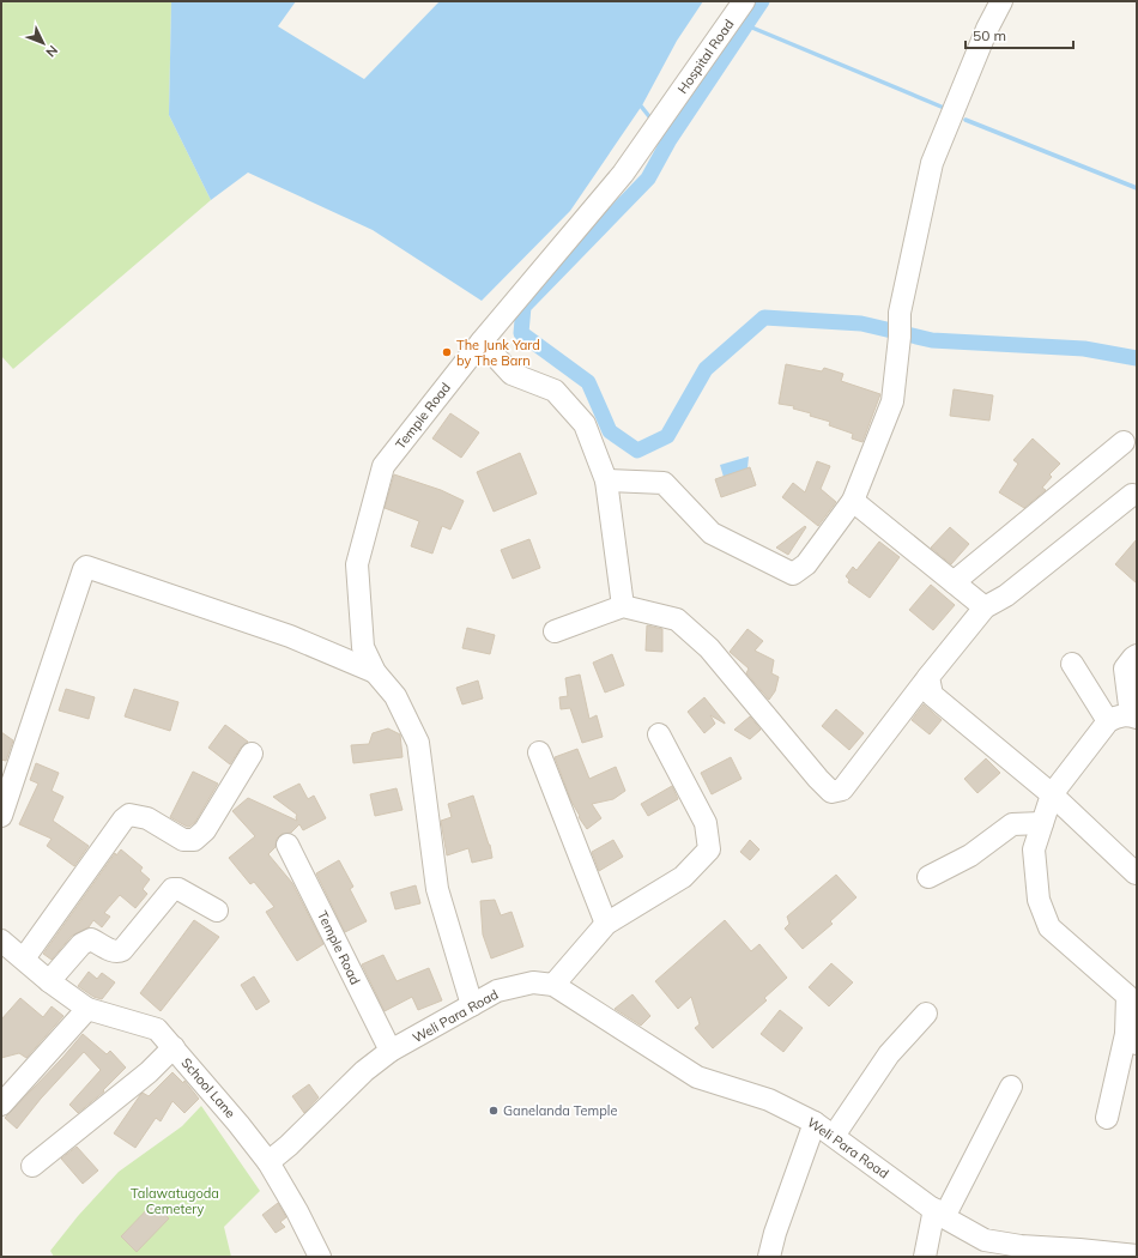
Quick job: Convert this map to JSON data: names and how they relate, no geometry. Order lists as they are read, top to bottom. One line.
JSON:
{"streets":{"street":["Hospital Road","Temple Road","Weli Para Road","School Lane"]},"crossings":[["Hospital Road","Temple Road"],["Temple Road","Weli Para Road"]],"parks":["Talawatugoda Cemetery"],"places":["The Junk Yard by The Barn","Ganelanda Temple"],"scale_bar":"50 m","north":"bottom right"}
